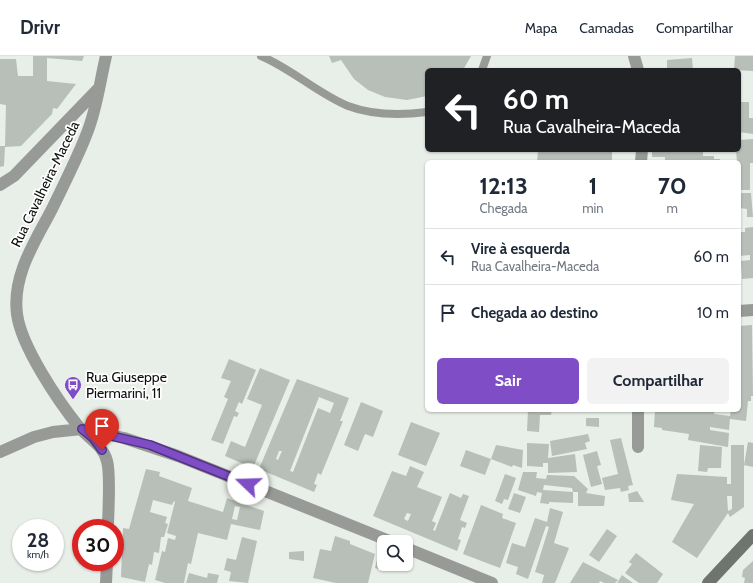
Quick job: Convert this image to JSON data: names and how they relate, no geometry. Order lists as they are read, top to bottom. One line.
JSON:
{"streets":{"street":["Rua Cavalheira-Maceda"]},"places":{"bus stop":["Rua Giuseppe Piermarini, 11"]},"page":{"header":"Drivr","nav":["Mapa","Camadas","Compartilhar"],"turn":["60 m","Rua Cavalheira-Maceda"],"eta":["12:13","Chegada","1","min","70","m"],"list":[{"name":"Vire à esquerda","note":"Rua Cavalheira-Maceda","value":"60 m"},{"name":"Chegada ao destino","value":"10 m"}],"buttons":["Sair","Compartilhar"],"speed":"28 km/h","limit":"30"}}
